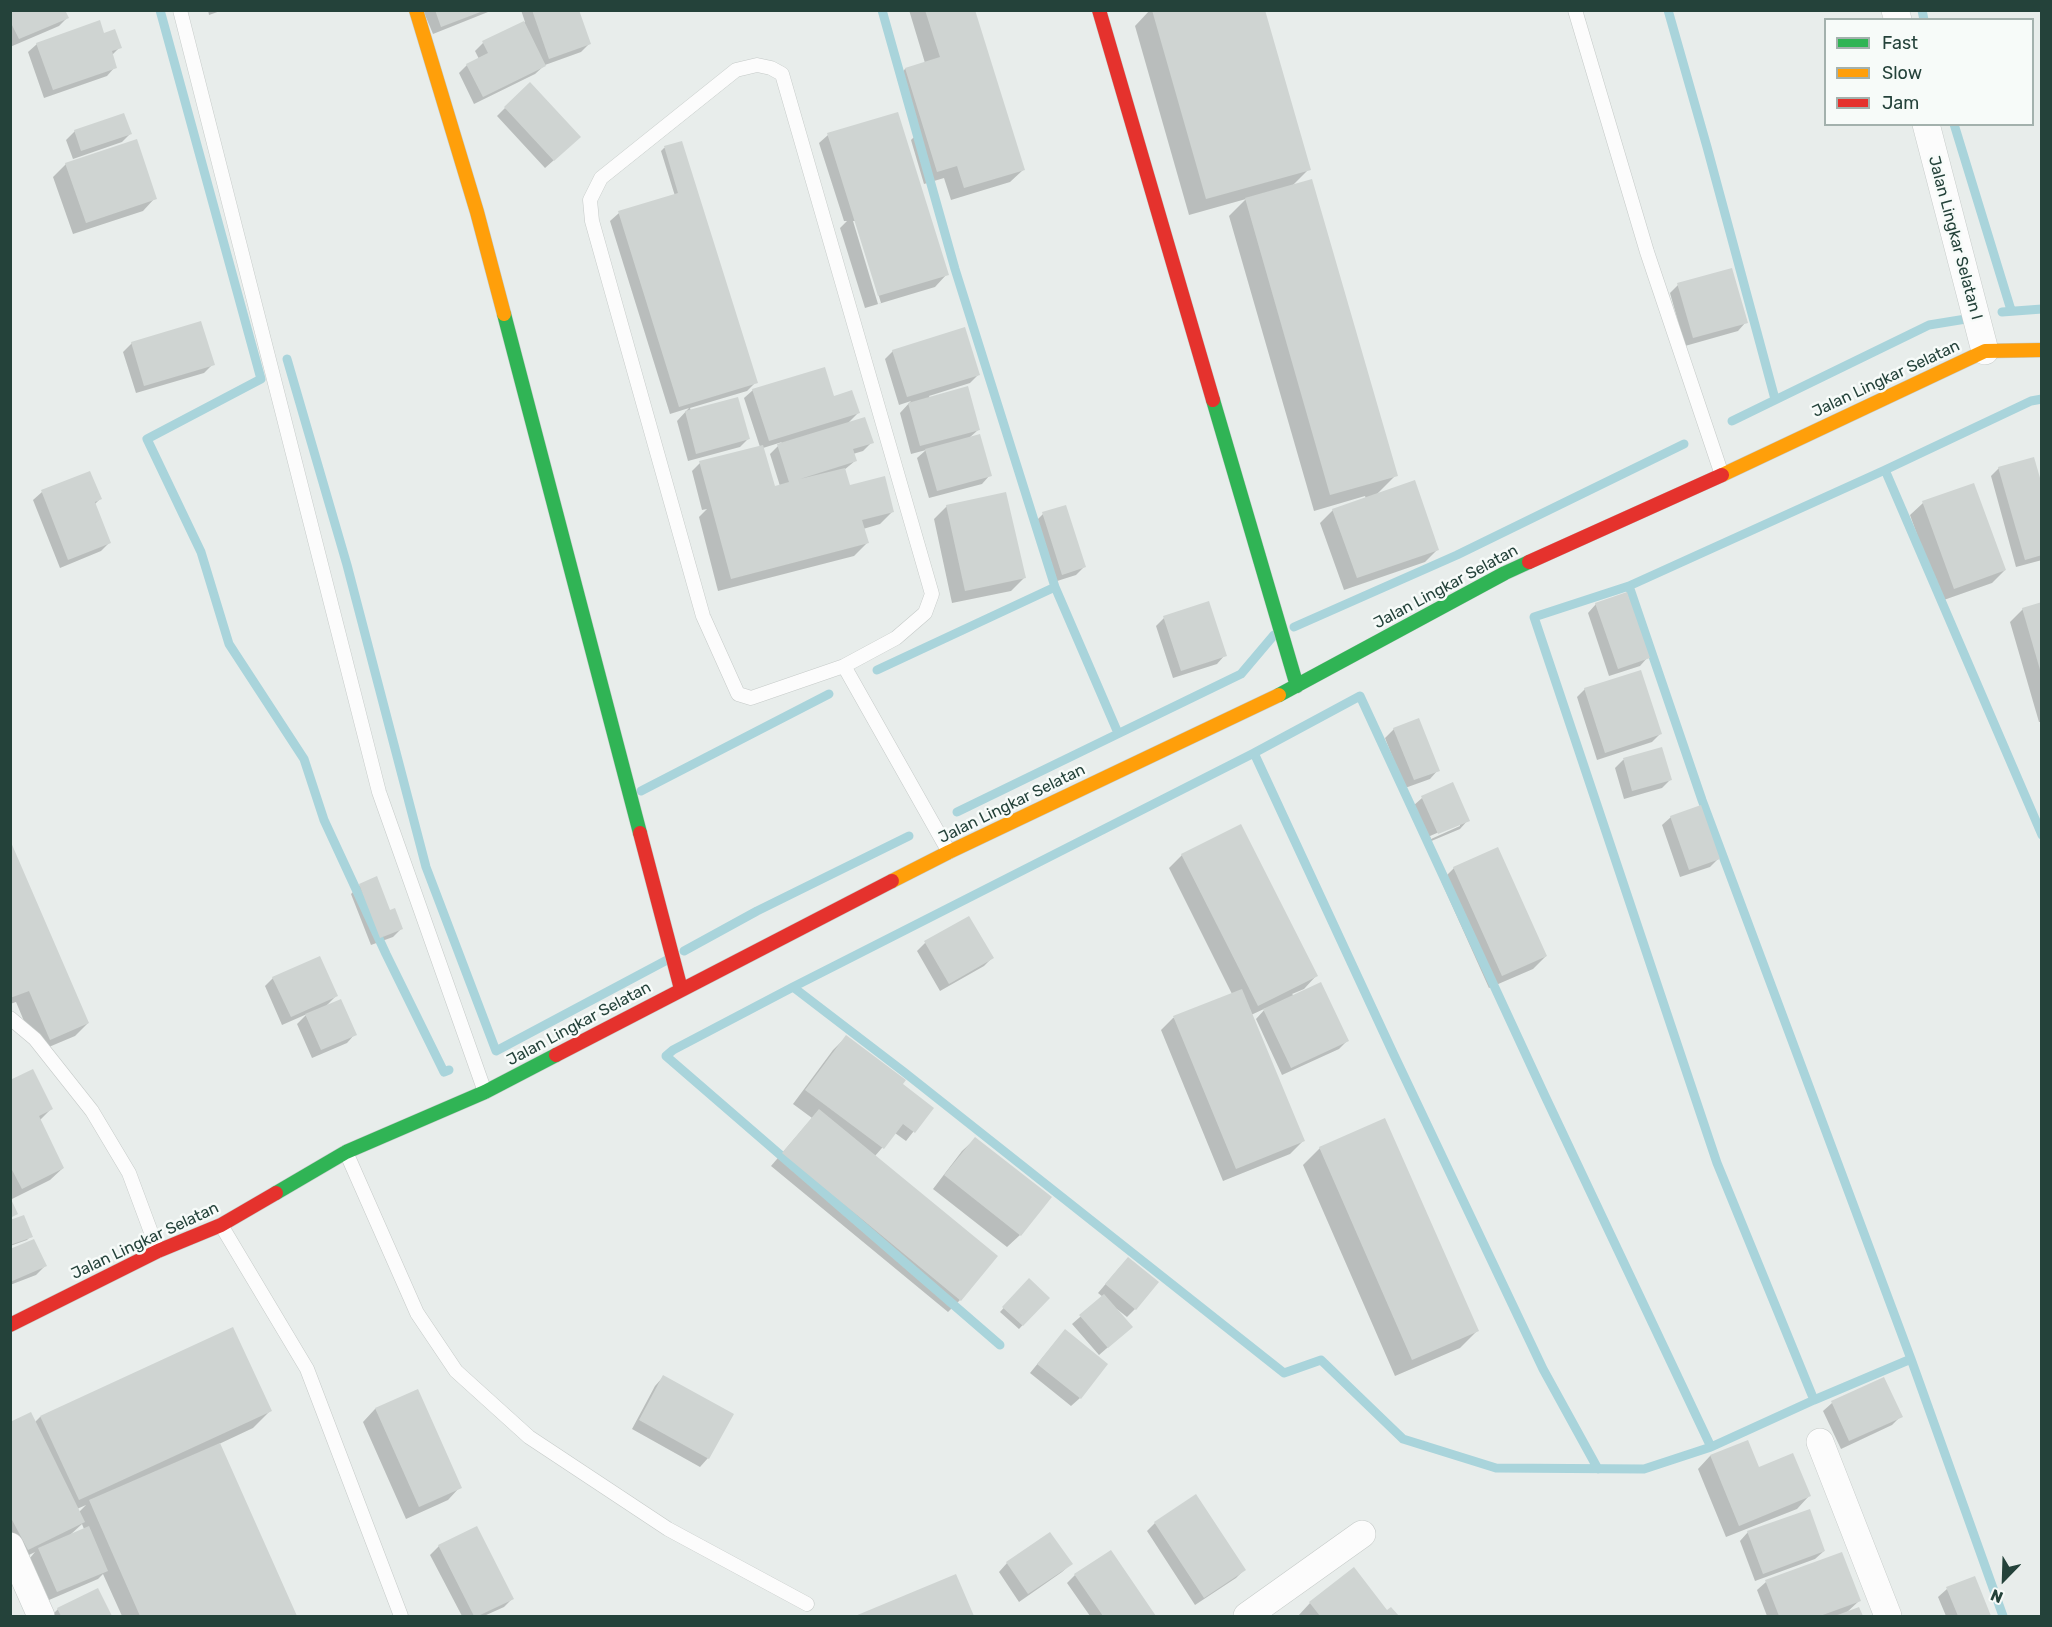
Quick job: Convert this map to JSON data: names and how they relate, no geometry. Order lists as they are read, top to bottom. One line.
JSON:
{"streets":{"main road":["Jalan Lingkar Selatan"],"street":["Jalan Lingkar Selatan I"]},"crossings":[["Jalan Lingkar Selatan I","Jalan Lingkar Selatan"]],"legend":["Fast","Slow","Jam"],"north":"bottom left"}
